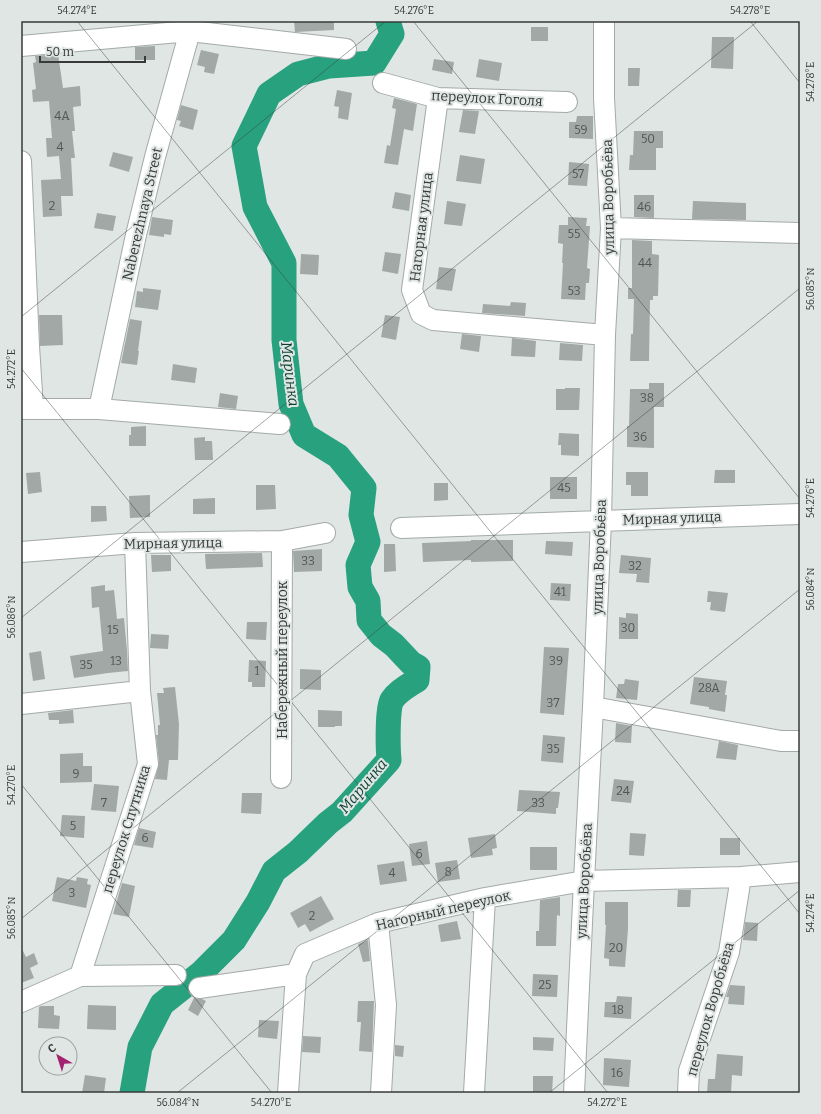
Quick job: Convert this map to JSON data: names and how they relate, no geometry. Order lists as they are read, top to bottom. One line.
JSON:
{"streets":{"street":["переулок Гоголя","улица Воробьёва","Naberezhnaya Street","Нагорная улица","Мирная улица","Набережный переулок","переулок Спутника","Нагорный переулок","переулок Воробьёва"]},"crossings":[["переулок Гоголя","Нагорная улица"],["улица Воробьёва","Нагорная улица"],["улица Воробьёва","Мирная улица"],["улица Воробьёва","Нагорный переулок"],["Мирная улица","Набережный переулок"],["Мирная улица","переулок Спутника"],["Нагорный переулок","переулок Воробьёва"]],"water":["Маринка"],"house_numbers":["4А","59","50","4","57","2","46","55","44","53","38","36","45","33","32","41","30","15","13","39","35","1","28А","37","35","9","24","7","33","5","6","6","8","4","3","2","20","25","18","16"],"scale_bar":"50 m","north":"top left","coordinates":["54.274°E","54.276°E","54.278°E","56.085°N","54.272°E","56.084°N","56.086°N","54.270°E"]}
